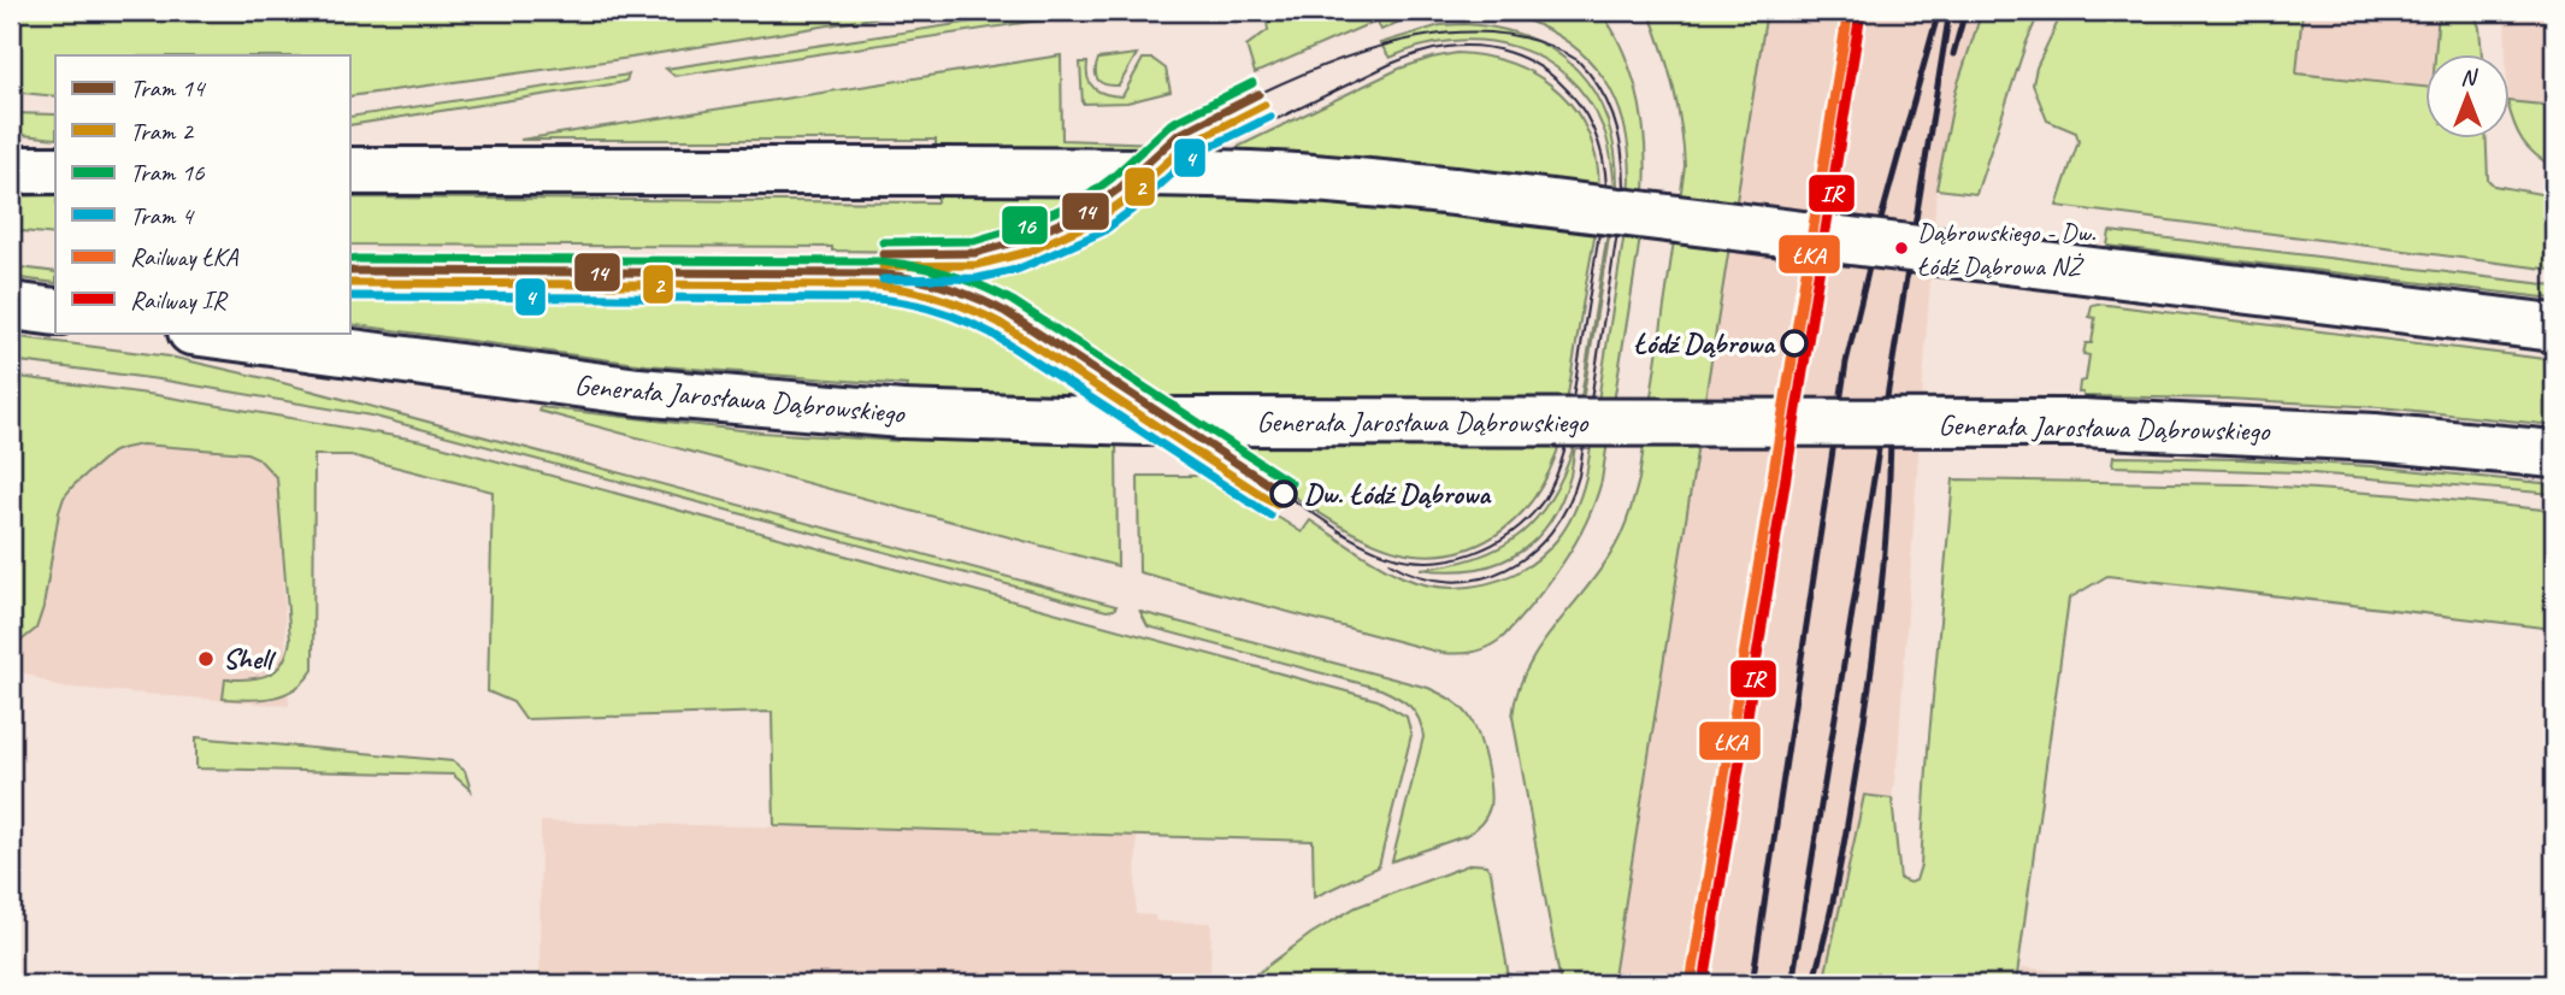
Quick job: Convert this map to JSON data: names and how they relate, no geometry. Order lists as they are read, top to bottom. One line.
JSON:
{"streets":{"main road":["Generała Jarosława Dąbrowskiego"]},"places":["Dąbrowskiego - Dw. Łódź Dąbrowa NŻ","Łódź Dąbrowa","Dw. Łódź Dąbrowa","Shell"],"lines":["rail line ŁKA","rail line IR","tram line 16","tram line 14","tram line 2","tram line 4"],"legend":["Tram 14","Tram 2","Tram 16","Tram 4","Railway ŁKA","Railway IR"],"north":"top"}
